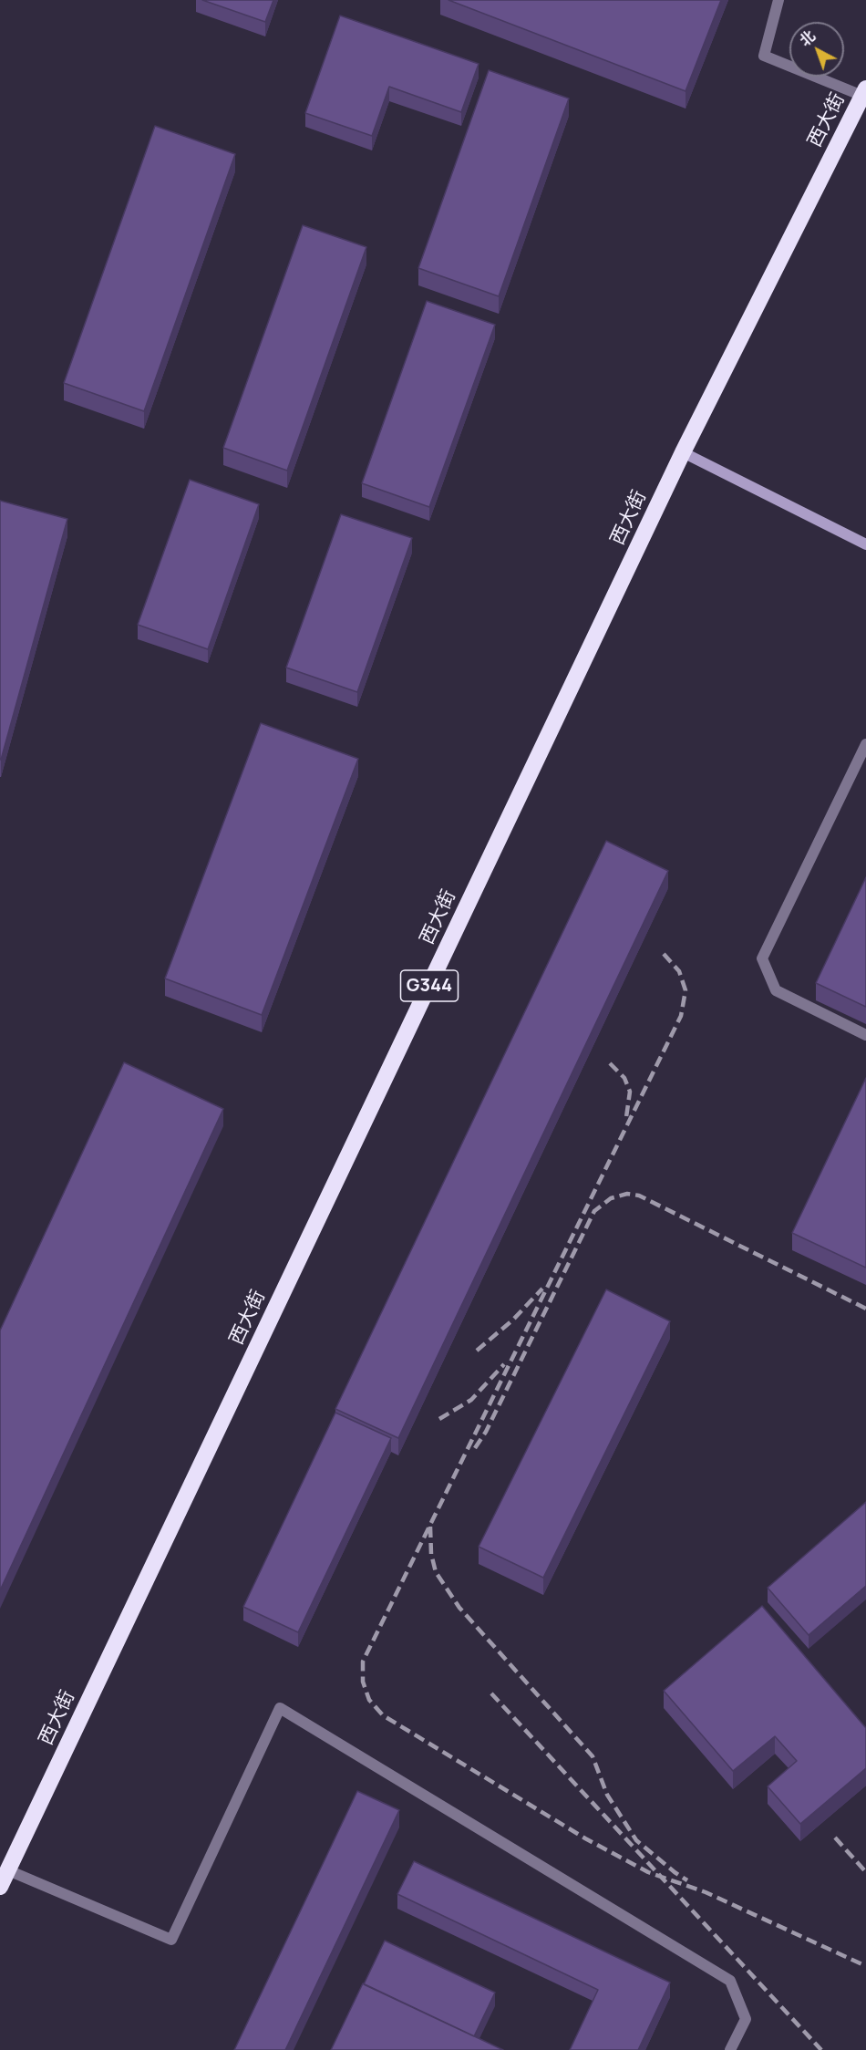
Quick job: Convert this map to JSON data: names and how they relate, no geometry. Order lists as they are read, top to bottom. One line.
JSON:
{"streets":{"highway":["西大街","G344"]},"north":"top left"}
